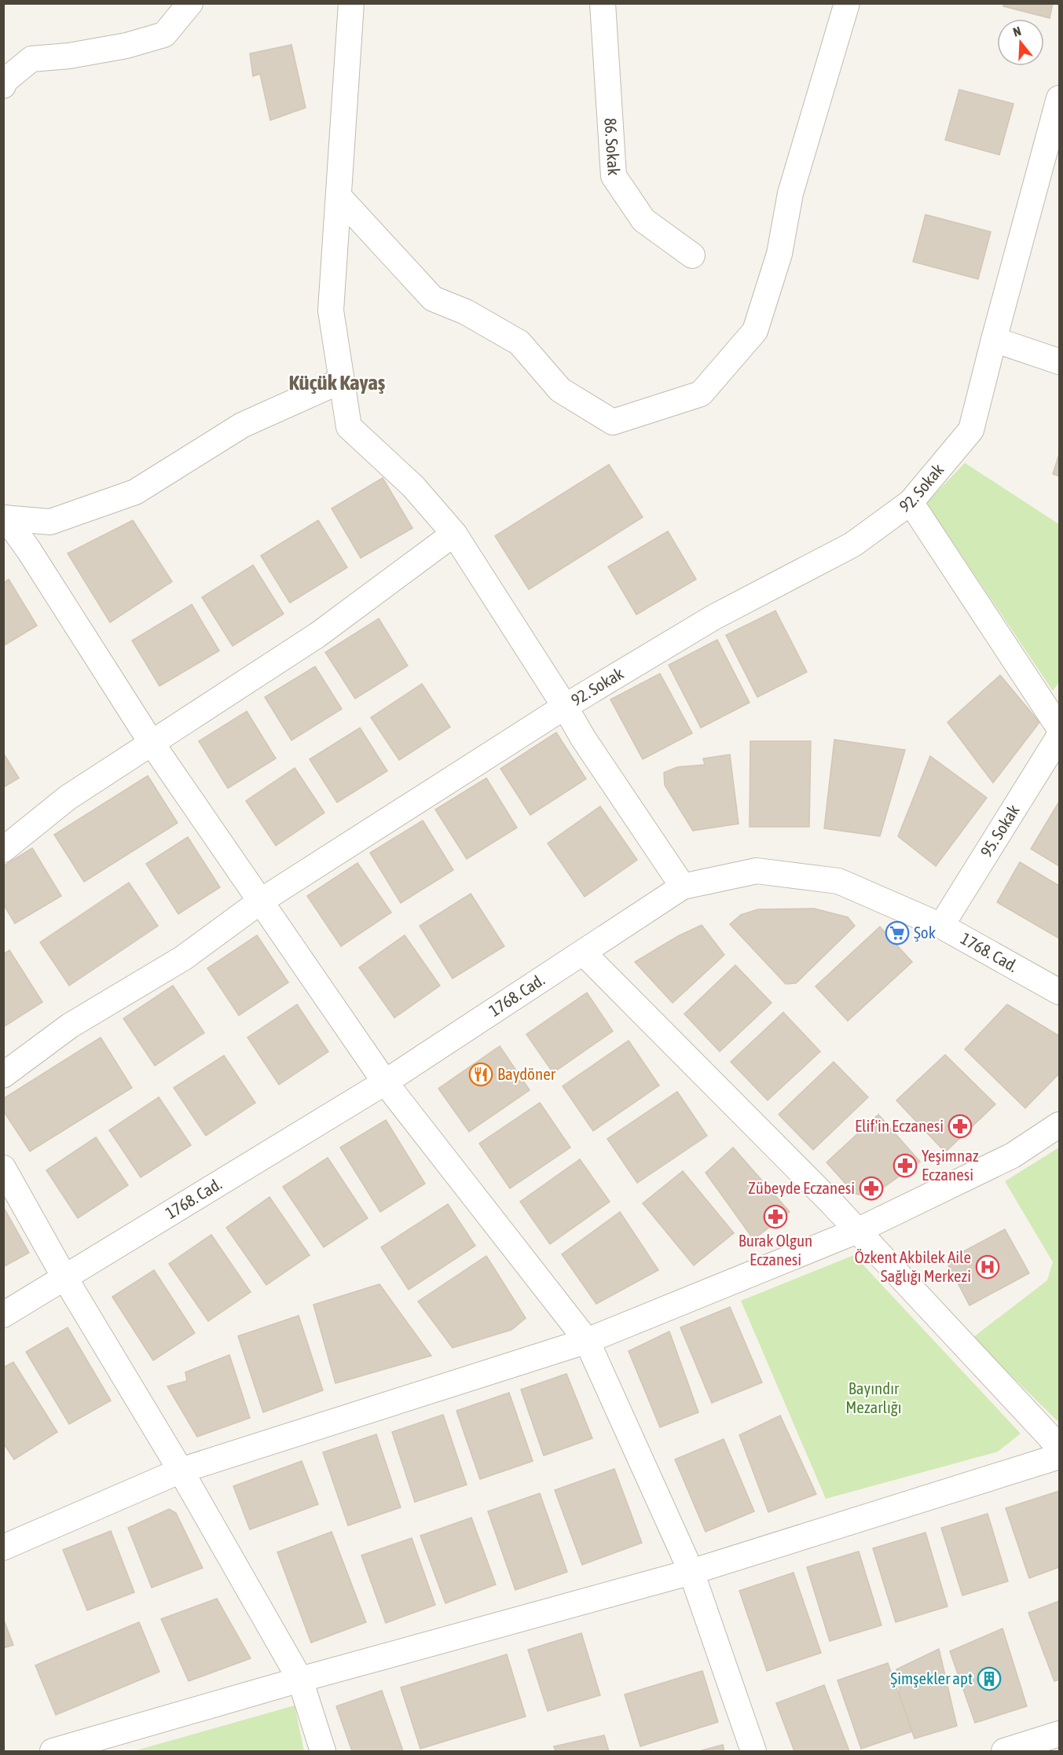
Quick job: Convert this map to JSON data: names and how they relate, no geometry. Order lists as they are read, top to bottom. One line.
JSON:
{"streets":{"street":["86. Sokak","92. Sokak","95. Sokak","1768. Cad."]},"crossings":[["95. Sokak","1768. Cad."]],"districts":["Küçük Kayaş"],"parks":["Bayındır Mezarlığı"],"places":{"supermarket":["Şok"],"restaurant":["Baydöner"],"pharmacy":["Elif'in Eczanesi","Yeşimnaz Eczanesi","Zübeyde Eczanesi","Burak Olgun Eczanesi"],"hospital":["Özkent Akbilek Aile Sağlığı Merkezi"],"building":["Şimşekler apt"]},"north":"top"}
